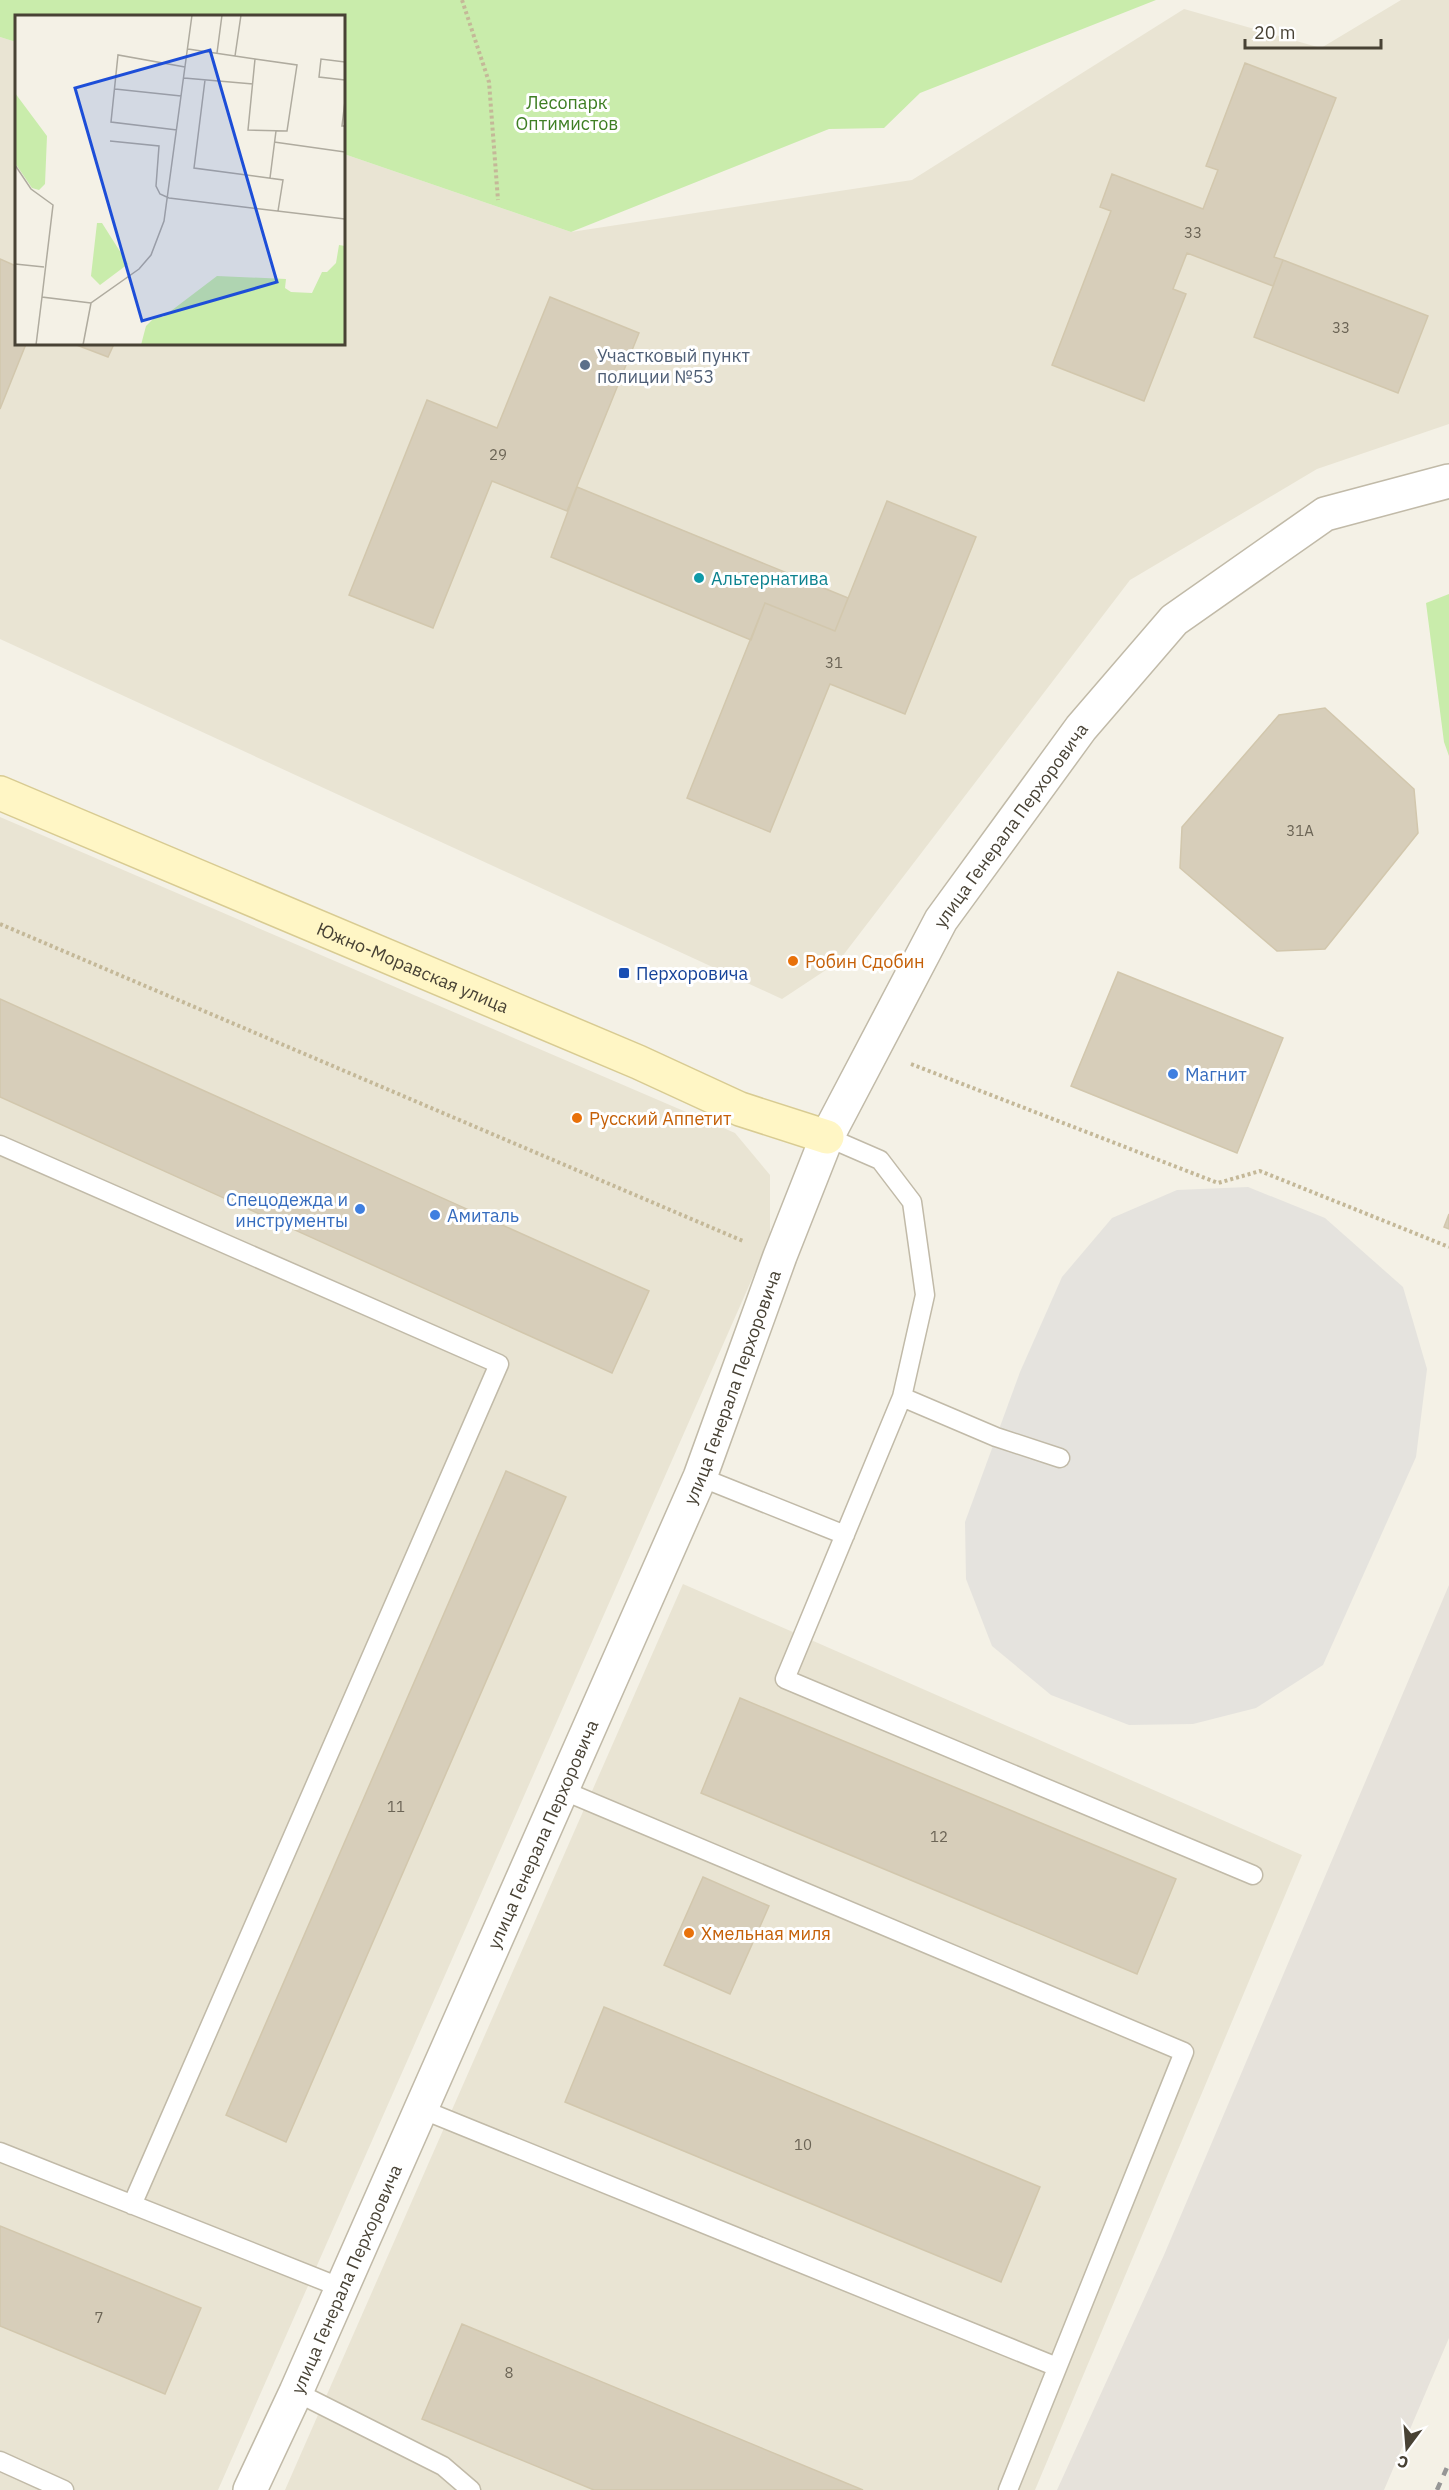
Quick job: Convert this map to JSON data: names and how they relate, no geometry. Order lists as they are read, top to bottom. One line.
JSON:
{"streets":{"main road":["Южно-Моравская улица"],"street":["улица Генерала Перхоровича"]},"crossings":[["улица Генерала Перхоровича","Южно-Моравская улица"]],"parks":["Лесопарк Оптимистов"],"places":{"other":["Участковый пункт полиции №53","Альтернатива","Робин Сдобин","Магнит","Русский Аппетит","Спецодежда и инструменты","Амиталь","Хмельная миля"],"transit":["Перхоровича"]},"house_numbers":["33","33","29","31","31А","11","12","10","7","8"],"scale_bar":"20 m","north":"bottom"}
